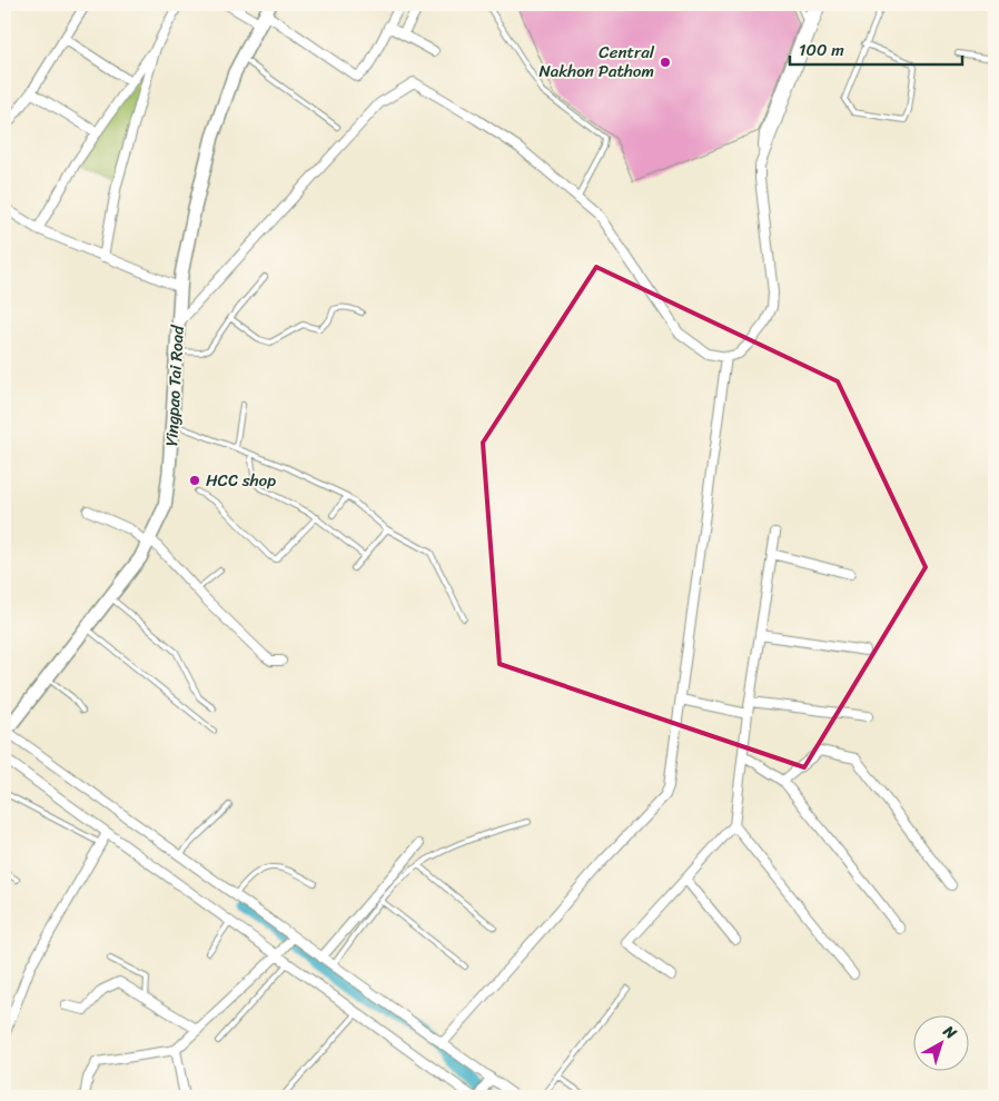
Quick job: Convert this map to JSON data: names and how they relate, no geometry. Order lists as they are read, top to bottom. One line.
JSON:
{"streets":{"main road":["Yingpao Tai Road"]},"places":["Central Nakhon Pathom","HCC shop"],"scale_bar":"100 m","north":"top right"}
